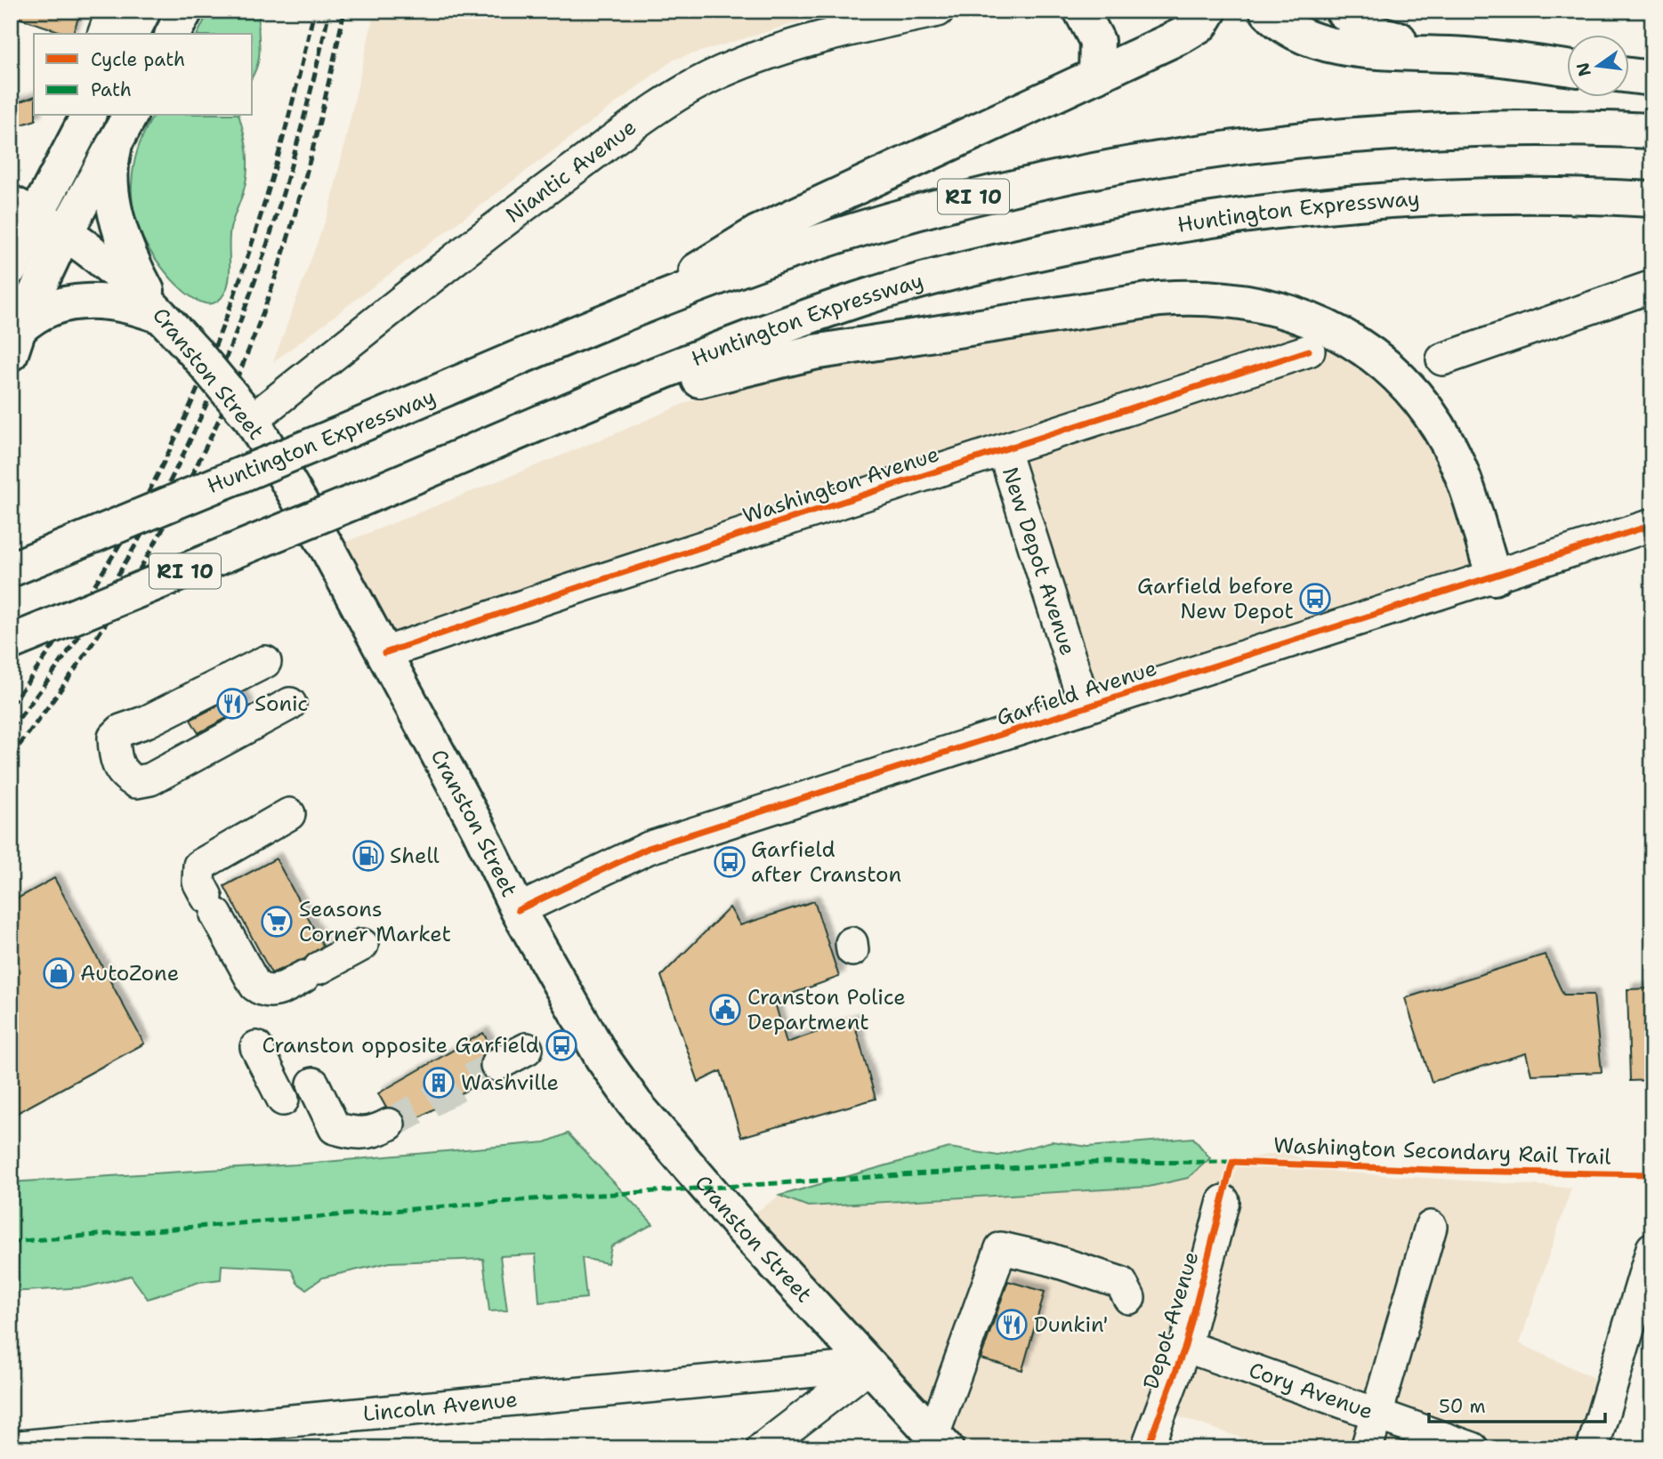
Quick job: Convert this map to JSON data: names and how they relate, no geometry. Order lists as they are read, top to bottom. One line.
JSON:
{"streets":{"main road":["RI 10","Huntington Expressway","Cranston Street"],"street":["Niantic Avenue","Washington Avenue","New Depot Avenue","Garfield Avenue","Depot Avenue","Cory Avenue","Lincoln Avenue"],"cycle path":["Washington Secondary Rail Trail"]},"crossings":[["Niantic Avenue","Cranston Street"],["Cranston Street","Washington Avenue"],["Cranston Street","Garfield Avenue"],["Cranston Street","Lincoln Avenue"],["Washington Avenue","New Depot Avenue"],["New Depot Avenue","Garfield Avenue"],["Depot Avenue","Cory Avenue"]],"places":{"bus stop":["Garfield before New Depot","Garfield after Cranston","Cranston opposite Garfield"],"restaurant":["Sonic","Dunkin'"],"fuel station":["Shell"],"supermarket":["Seasons Corner Market"],"shop":["AutoZone"],"public building":["Cranston Police Department"],"building":["Washville"]},"legend":["Cycle path","Path"],"scale_bar":"50 m","north":"left"}
